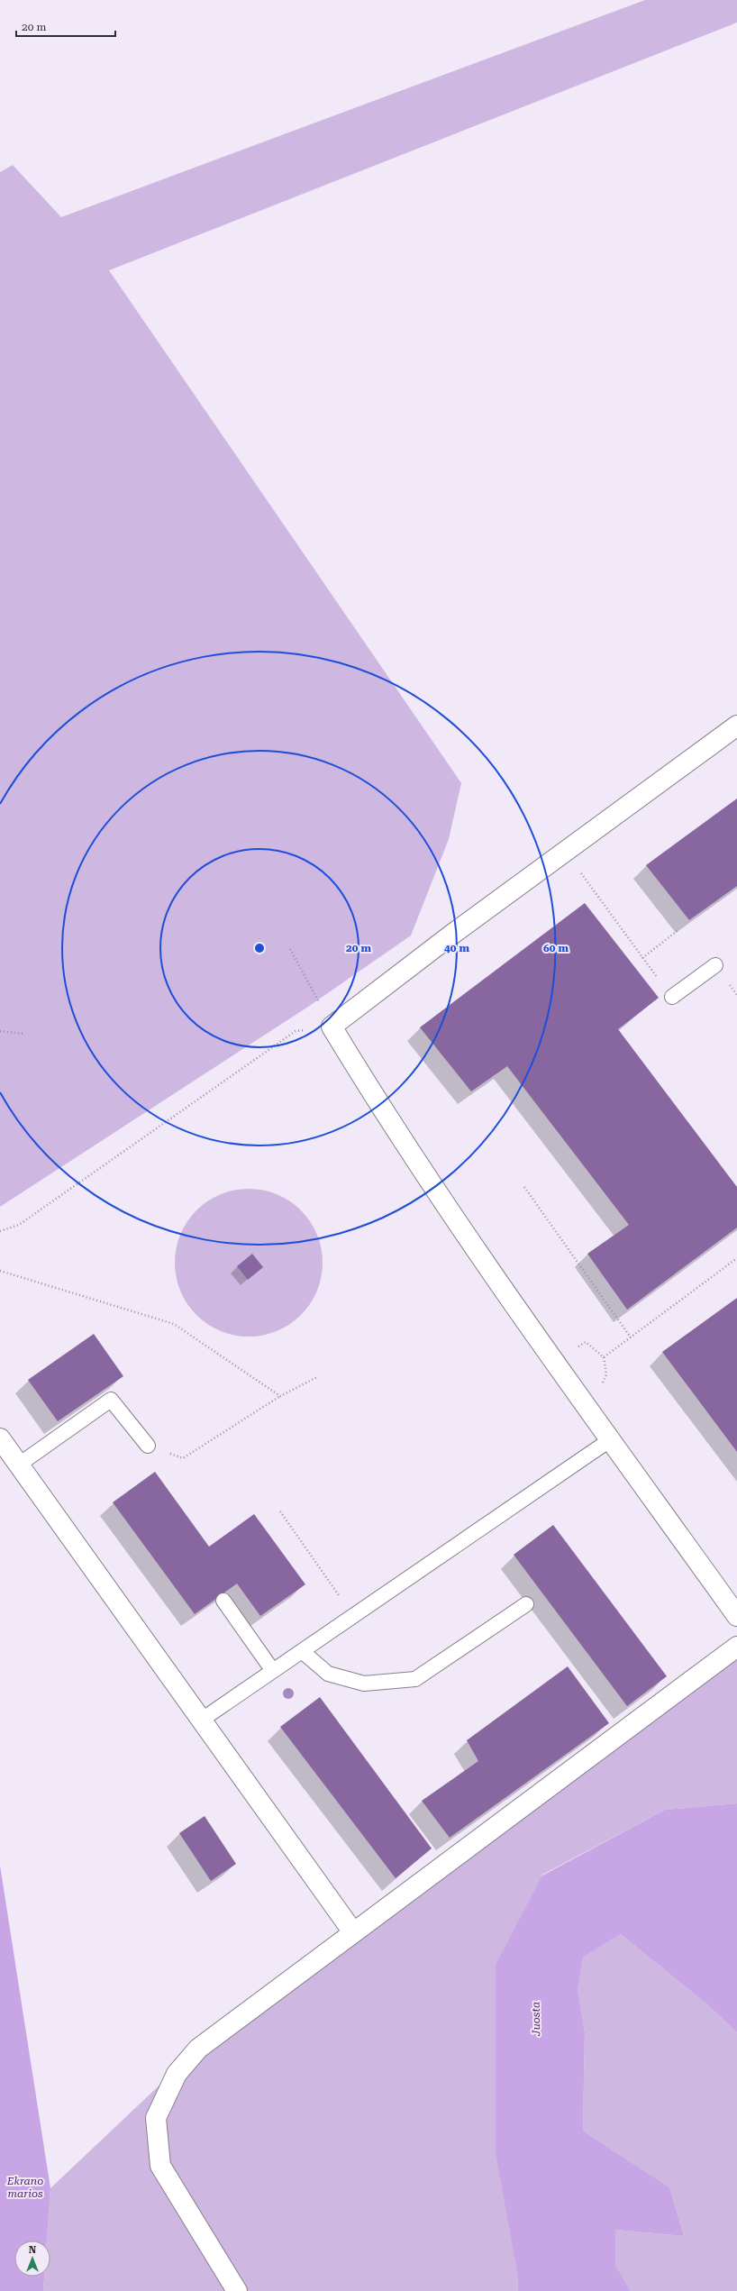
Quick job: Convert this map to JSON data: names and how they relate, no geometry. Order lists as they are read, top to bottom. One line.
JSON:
{"water":["Juosta","Ekrano marios"],"scale_bar":"20 m","north":"top","rings":["20 m","40 m","60 m"]}
